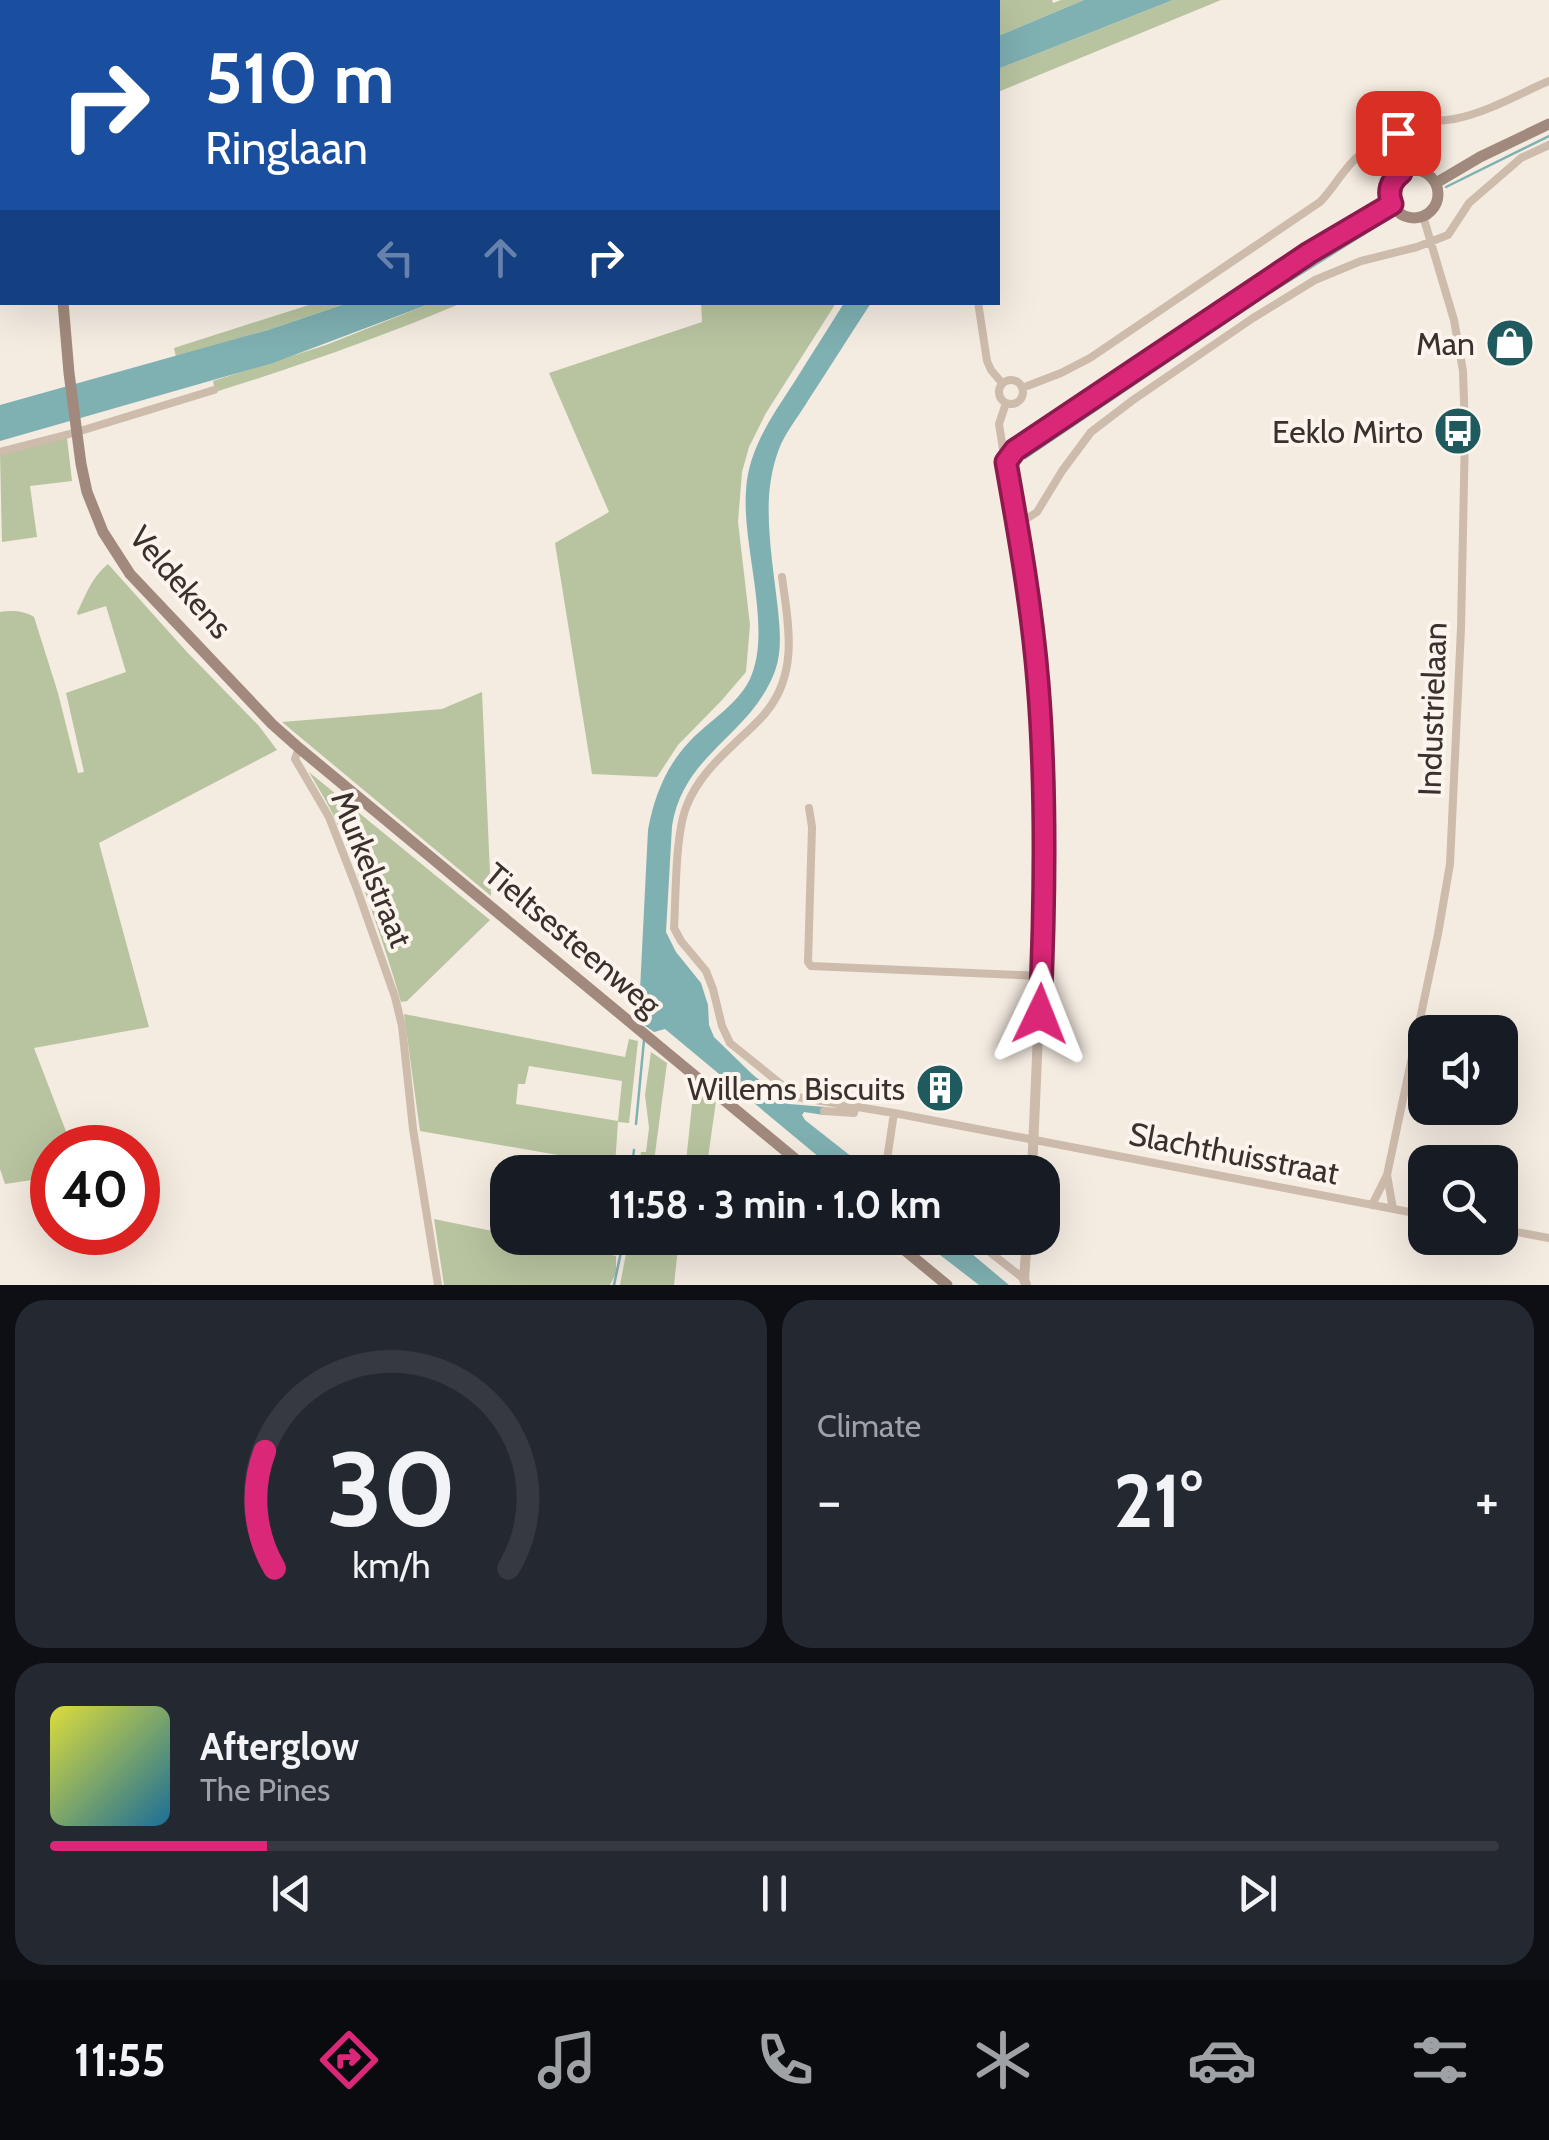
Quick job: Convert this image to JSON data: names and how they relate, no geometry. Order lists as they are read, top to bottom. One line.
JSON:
{"streets":{"main road":["Veldekens","Tieltsesteenweg"],"street":["Industrielaan","Murkelstraat","Slachthuisstraat"]},"crossings":[["Veldekens","Murkelstraat"],["Veldekens","Tieltsesteenweg"],["Industrielaan","Slachthuisstraat"],["Murkelstraat","Tieltsesteenweg"]],"places":{"shop":["Man"],"bus stop":["Eeklo Mirto"],"building":["Willems Biscuits"]},"page":{"turn":["510 m","Ringlaan"],"limit":"40","trip":"11:58 · 3 min · 1.0 km","tile":"Climate","heat":["−","21°","+"],"song":["Afterglow","The Pines"],"tabs":"11:55","gauge":["30","km/h"]}}
